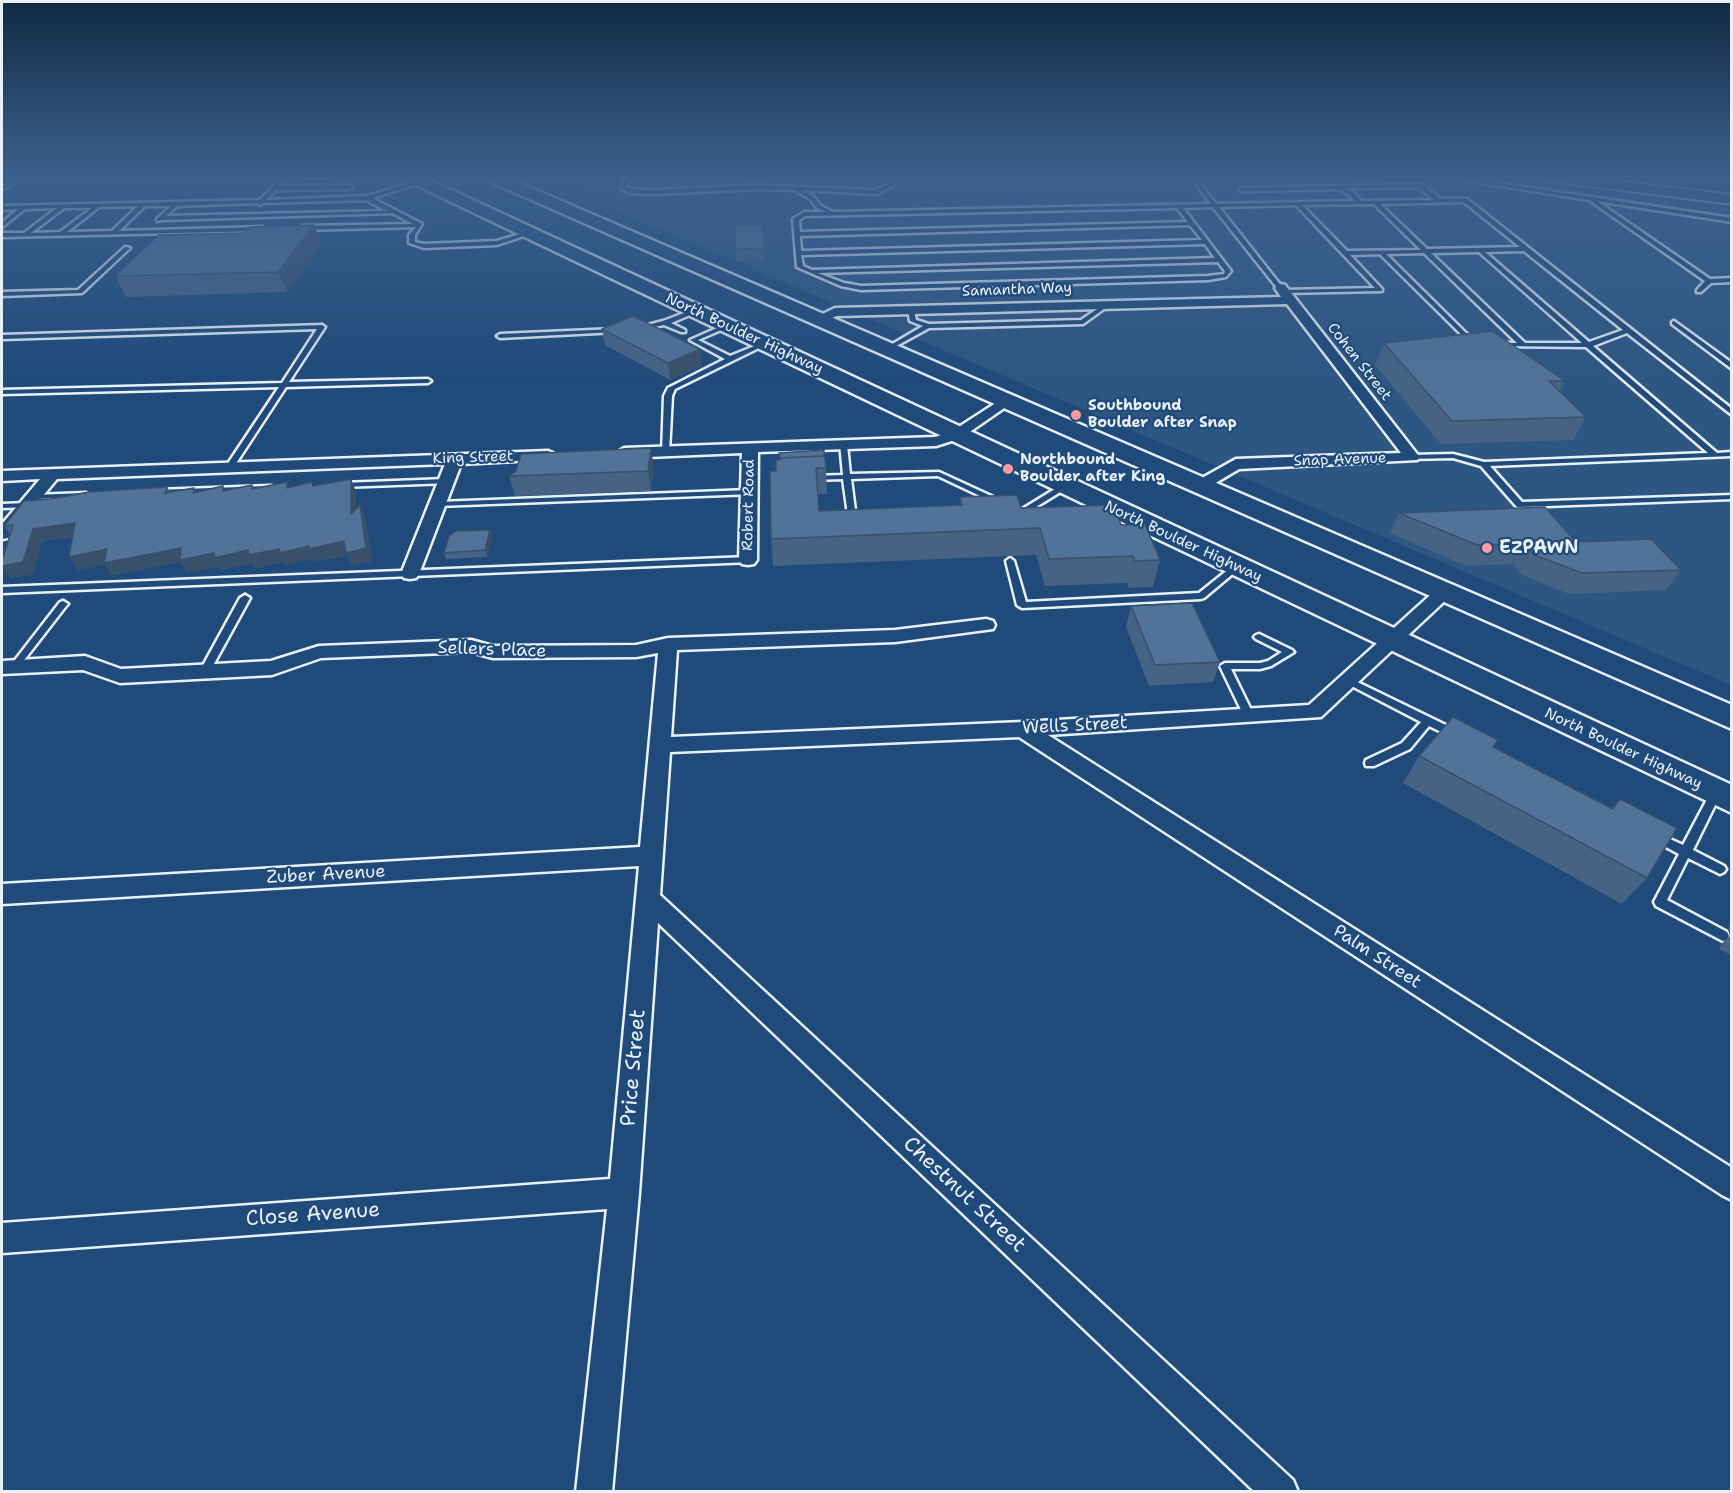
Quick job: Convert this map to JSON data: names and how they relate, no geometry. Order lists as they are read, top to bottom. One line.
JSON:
{"streets":{"main road":["North Boulder Highway"],"street":["Samantha Way","Cohen Street","King Street","Snap Avenue","Robert Road","Sellers Place","Wells Street","Zuber Avenue","Palm Street","Price Street","Chestnut Street","Close Avenue"]},"crossings":[["Samantha Way","Cohen Street"],["North Boulder Highway","Wells Street"],["Cohen Street","Snap Avenue"],["Sellers Place","Price Street"],["Wells Street","Palm Street"],["Wells Street","Price Street"],["Zuber Avenue","Price Street"],["Price Street","Chestnut Street"],["Price Street","Close Avenue"]],"places":["Southbound Boulder after Snap","Northbound Boulder after King","EZPAWN"]}
